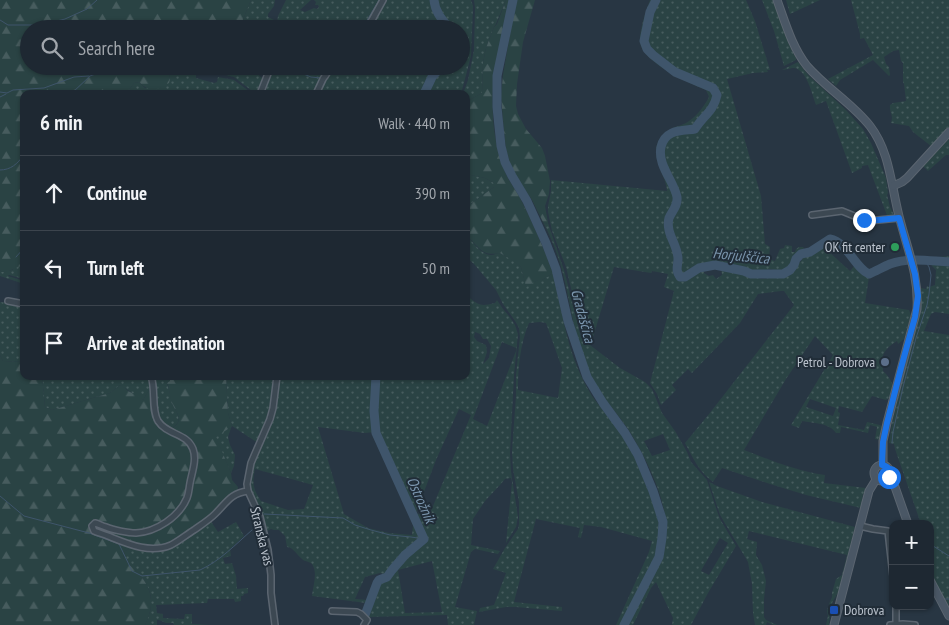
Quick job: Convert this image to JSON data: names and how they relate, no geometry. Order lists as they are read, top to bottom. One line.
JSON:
{"streets":{"street":["Stranska vas"]},"water":["Horjulščica","Gradaščica","Ostrožnik"],"places":{"other":["OK fit center","Petrol - Dobrova"],"transit":["Dobrova"]},"page":{"search":"Search here","heading":["6 min","Walk · 440 m"],"list":[["Continue","390 m"],["Turn left","50 m"],"Arrive at destination"],"map_buttons":["+","−"]}}
